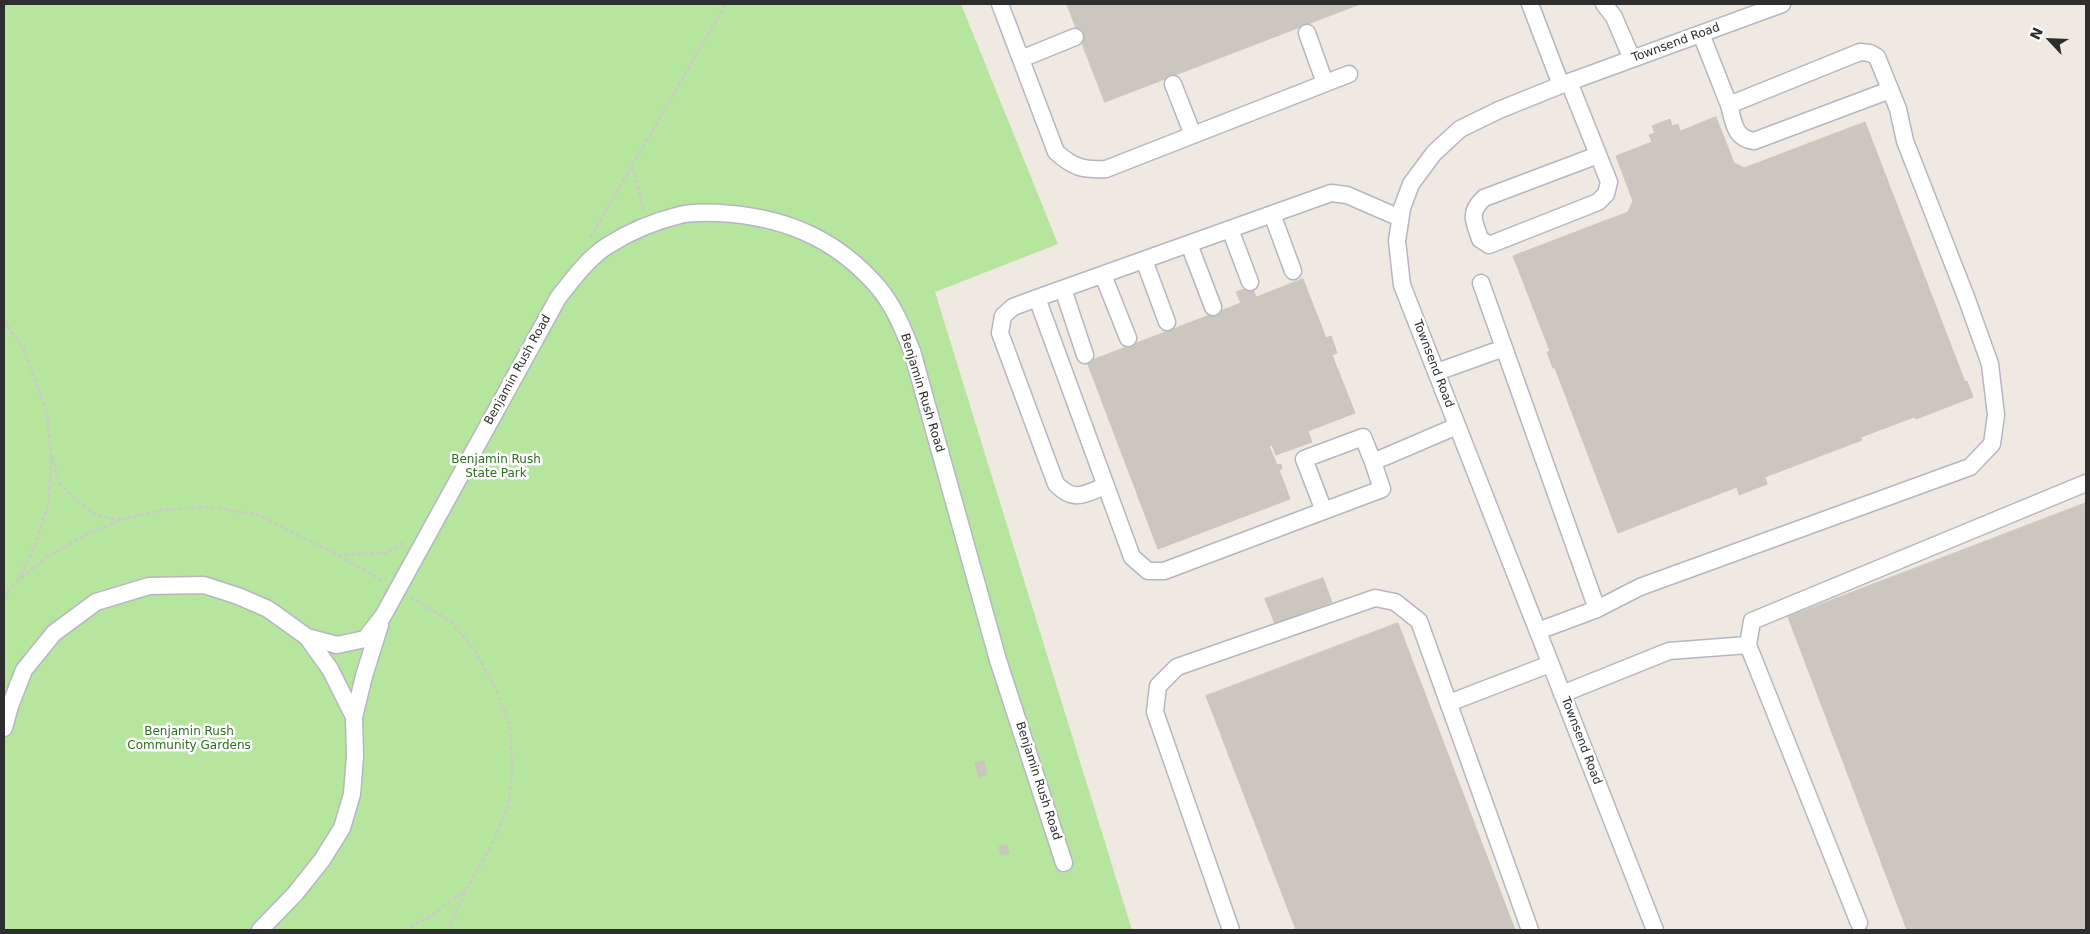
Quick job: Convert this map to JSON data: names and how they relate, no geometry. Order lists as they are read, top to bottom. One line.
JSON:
{"streets":{"street":["Townsend Road","Benjamin Rush Road"]},"parks":["Benjamin Rush State Park","Benjamin Rush Community Gardens"],"north":"top left"}
